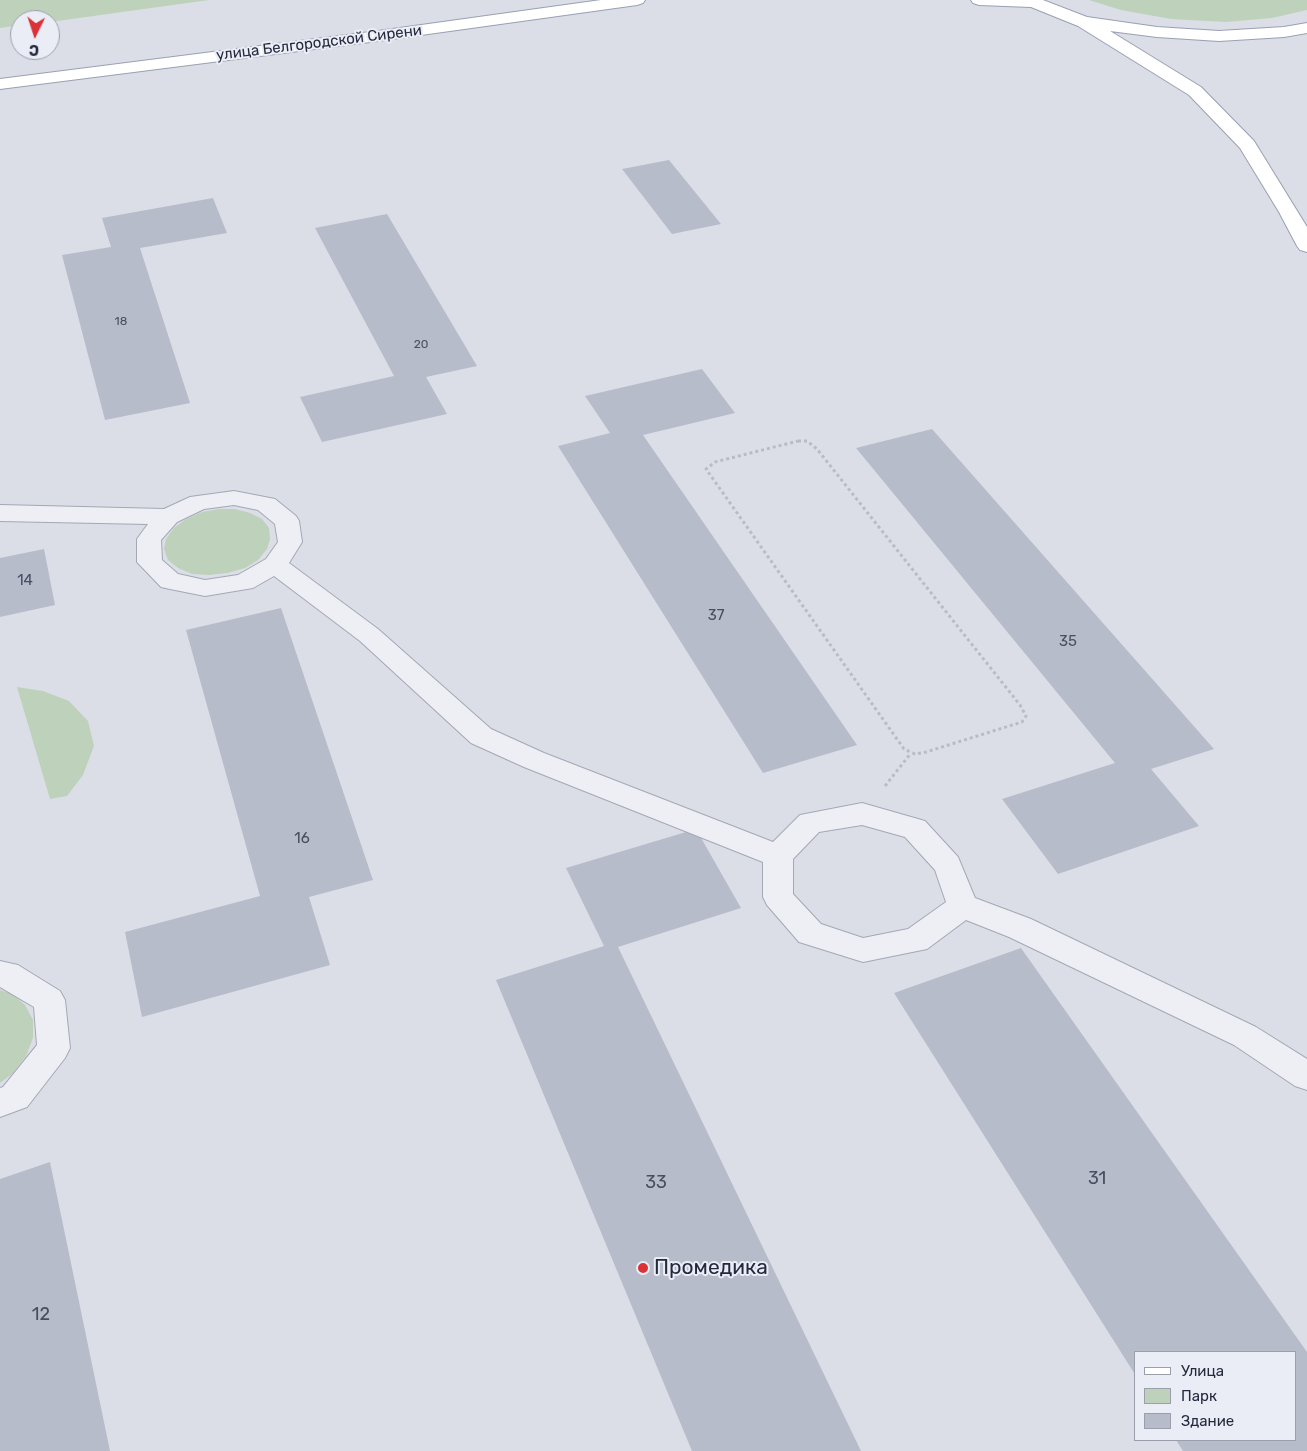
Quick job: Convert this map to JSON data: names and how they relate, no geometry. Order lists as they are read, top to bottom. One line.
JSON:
{"streets":{"main road":["улица Белгородской Сирени"]},"places":["Промедика"],"house_numbers":["18","20","14","37","35","16","31","33","12"],"legend":["Улица","Парк","Здание"],"north":"bottom"}
